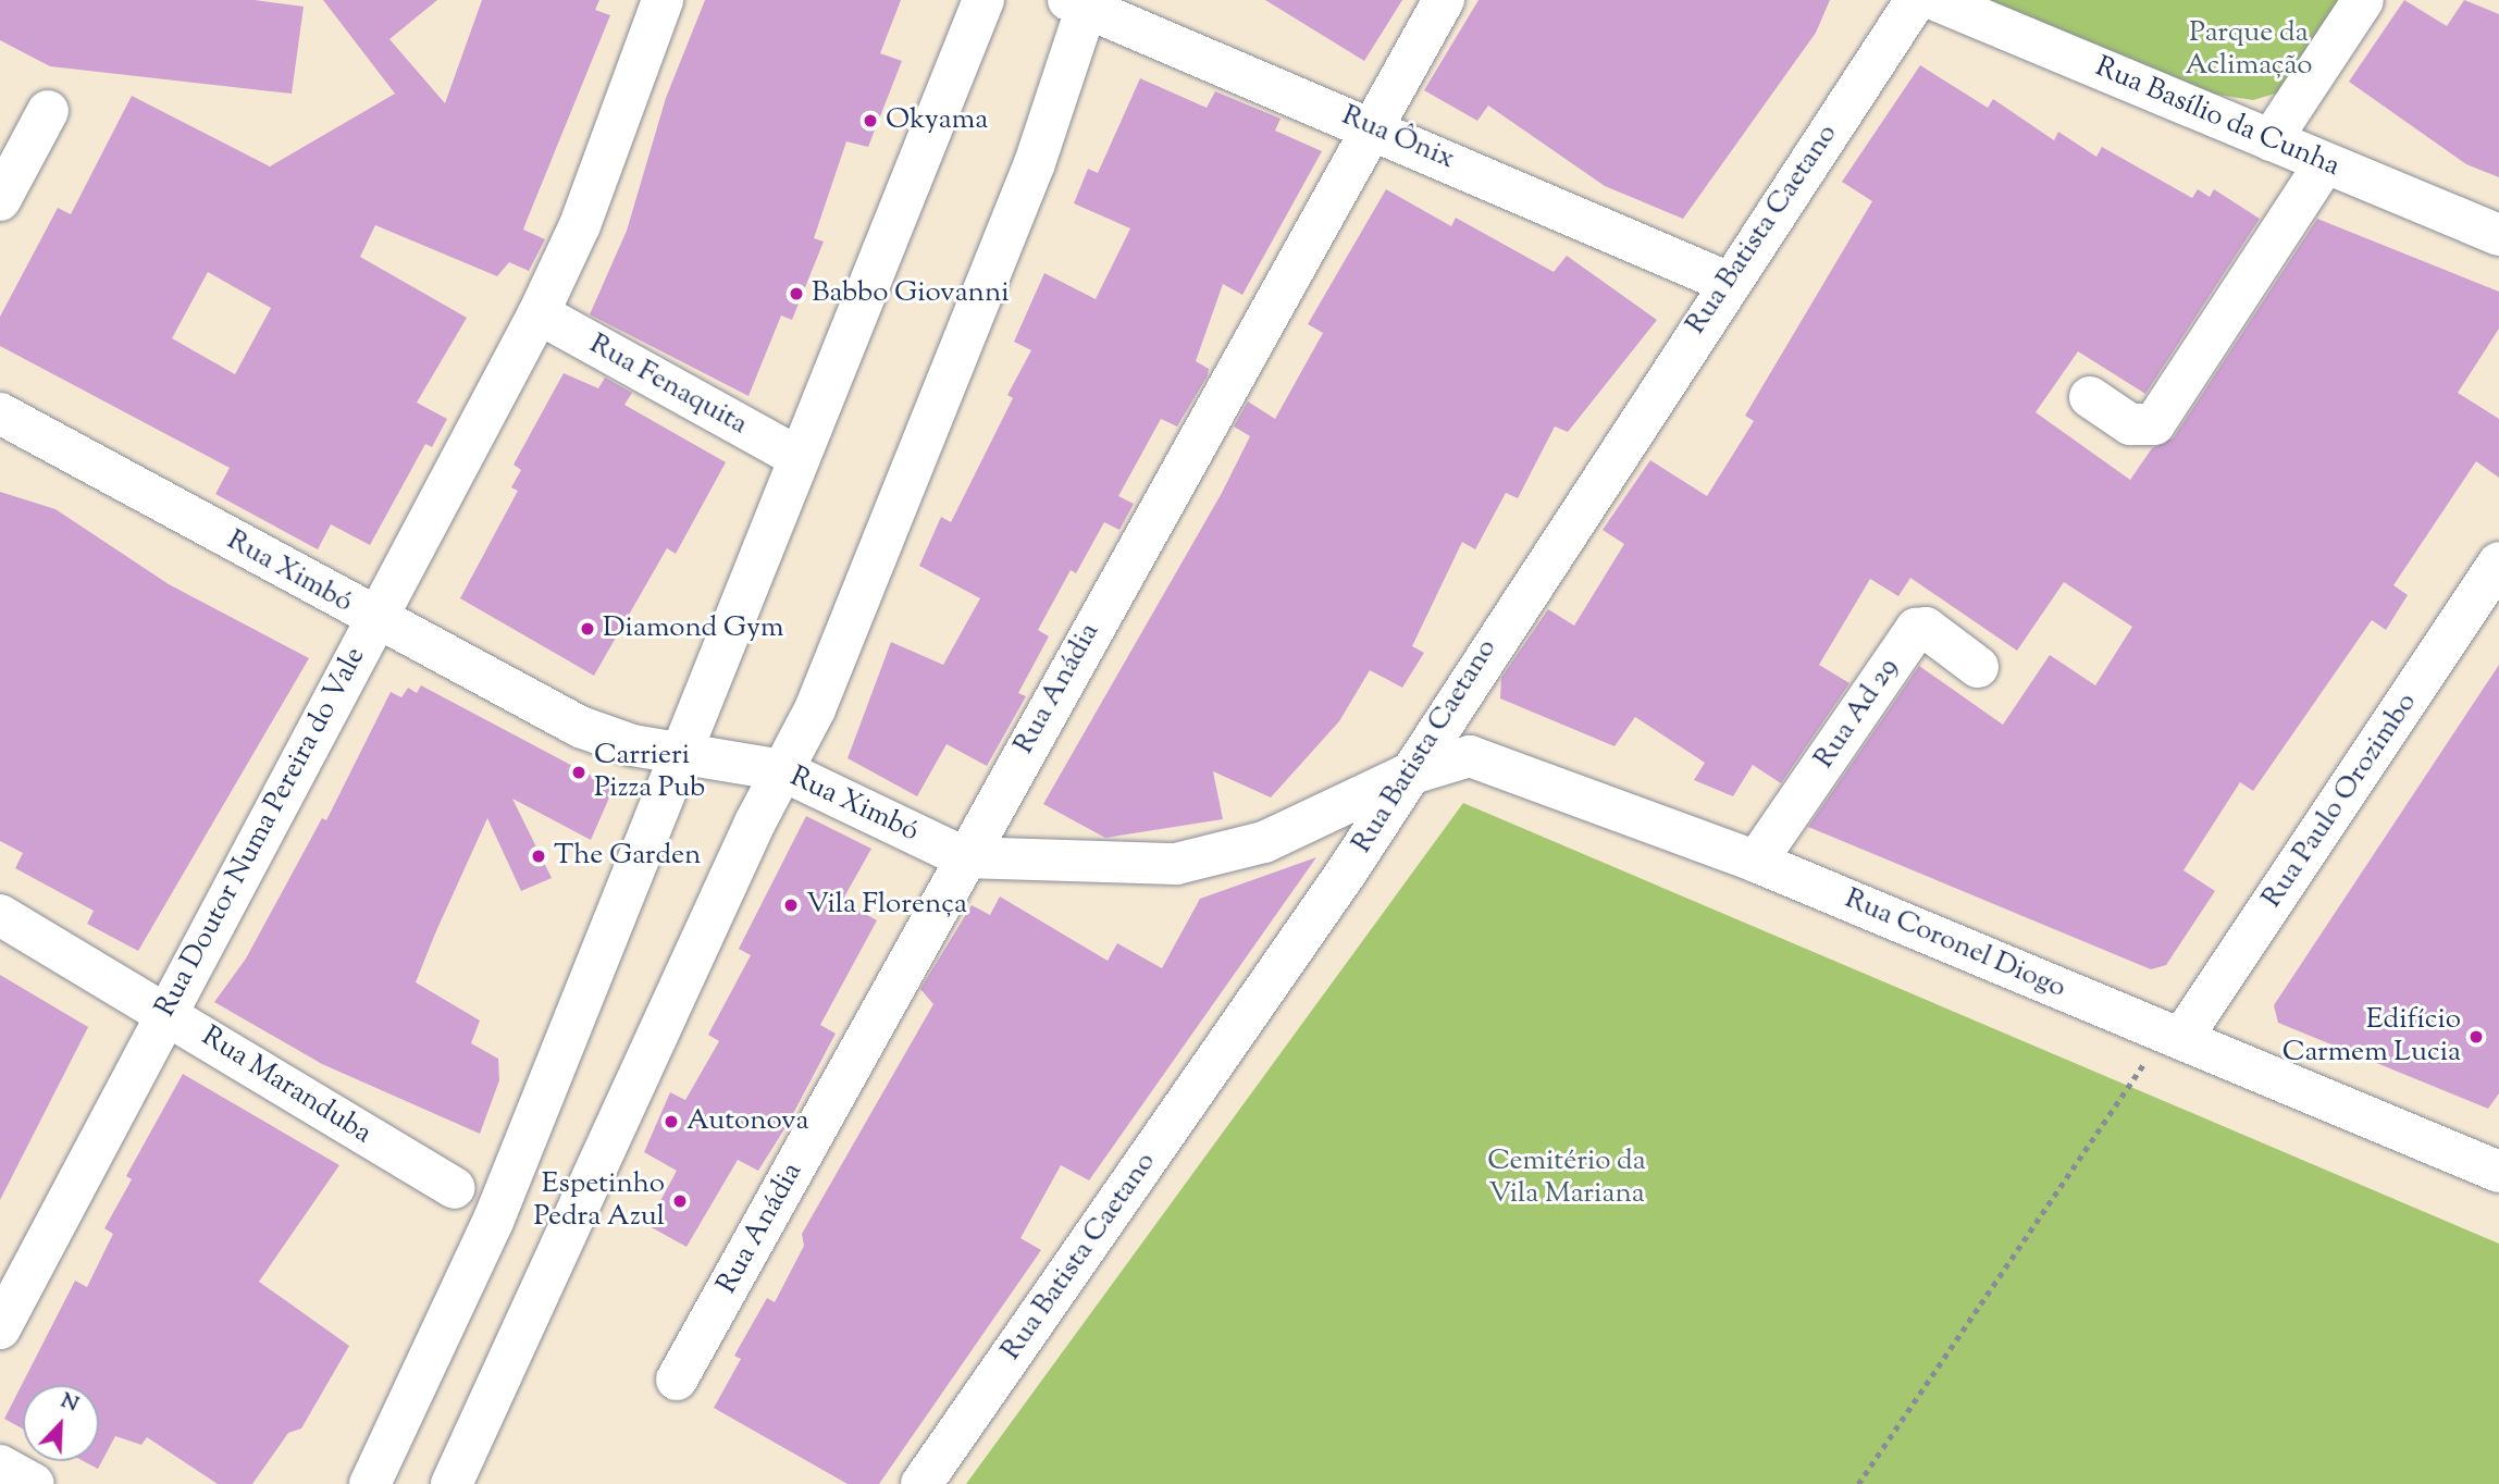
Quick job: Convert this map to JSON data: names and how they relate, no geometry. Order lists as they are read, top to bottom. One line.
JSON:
{"streets":{"street":["Rua Basílio da Cunha","Rua Ônix","Rua Batista Caetano","Rua Fenaquita","Rua Ximbó","Rua Anádia","Rua Ad 29","Rua Paulo Orozimbo","Rua Doutor Numa Pereira do Vale","Rua Coronel Diogo","Rua Maranduba"]},"crossings":[["Rua Ônix","Rua Batista Caetano"],["Rua Ônix","Rua Anádia"],["Rua Batista Caetano","Rua Ximbó"],["Rua Batista Caetano","Rua Coronel Diogo"],["Rua Fenaquita","Rua Doutor Numa Pereira do Vale"],["Rua Ximbó","Rua Anádia"],["Rua Ximbó","Rua Doutor Numa Pereira do Vale"],["Rua Ximbó","Rua Coronel Diogo"],["Rua Ad 29","Rua Coronel Diogo"],["Rua Paulo Orozimbo","Rua Coronel Diogo"],["Rua Doutor Numa Pereira do Vale","Rua Maranduba"]],"parks":["Parque da Aclimação","Cemitério da Vila Mariana"],"places":["Okyama","Babbo Giovanni","Diamond Gym","Carrieri Pizza Pub","The Garden","Vila Florença","Edifício Carmem Lucia","Autonova","Espetinho Pedra Azul"],"north":"top right"}
